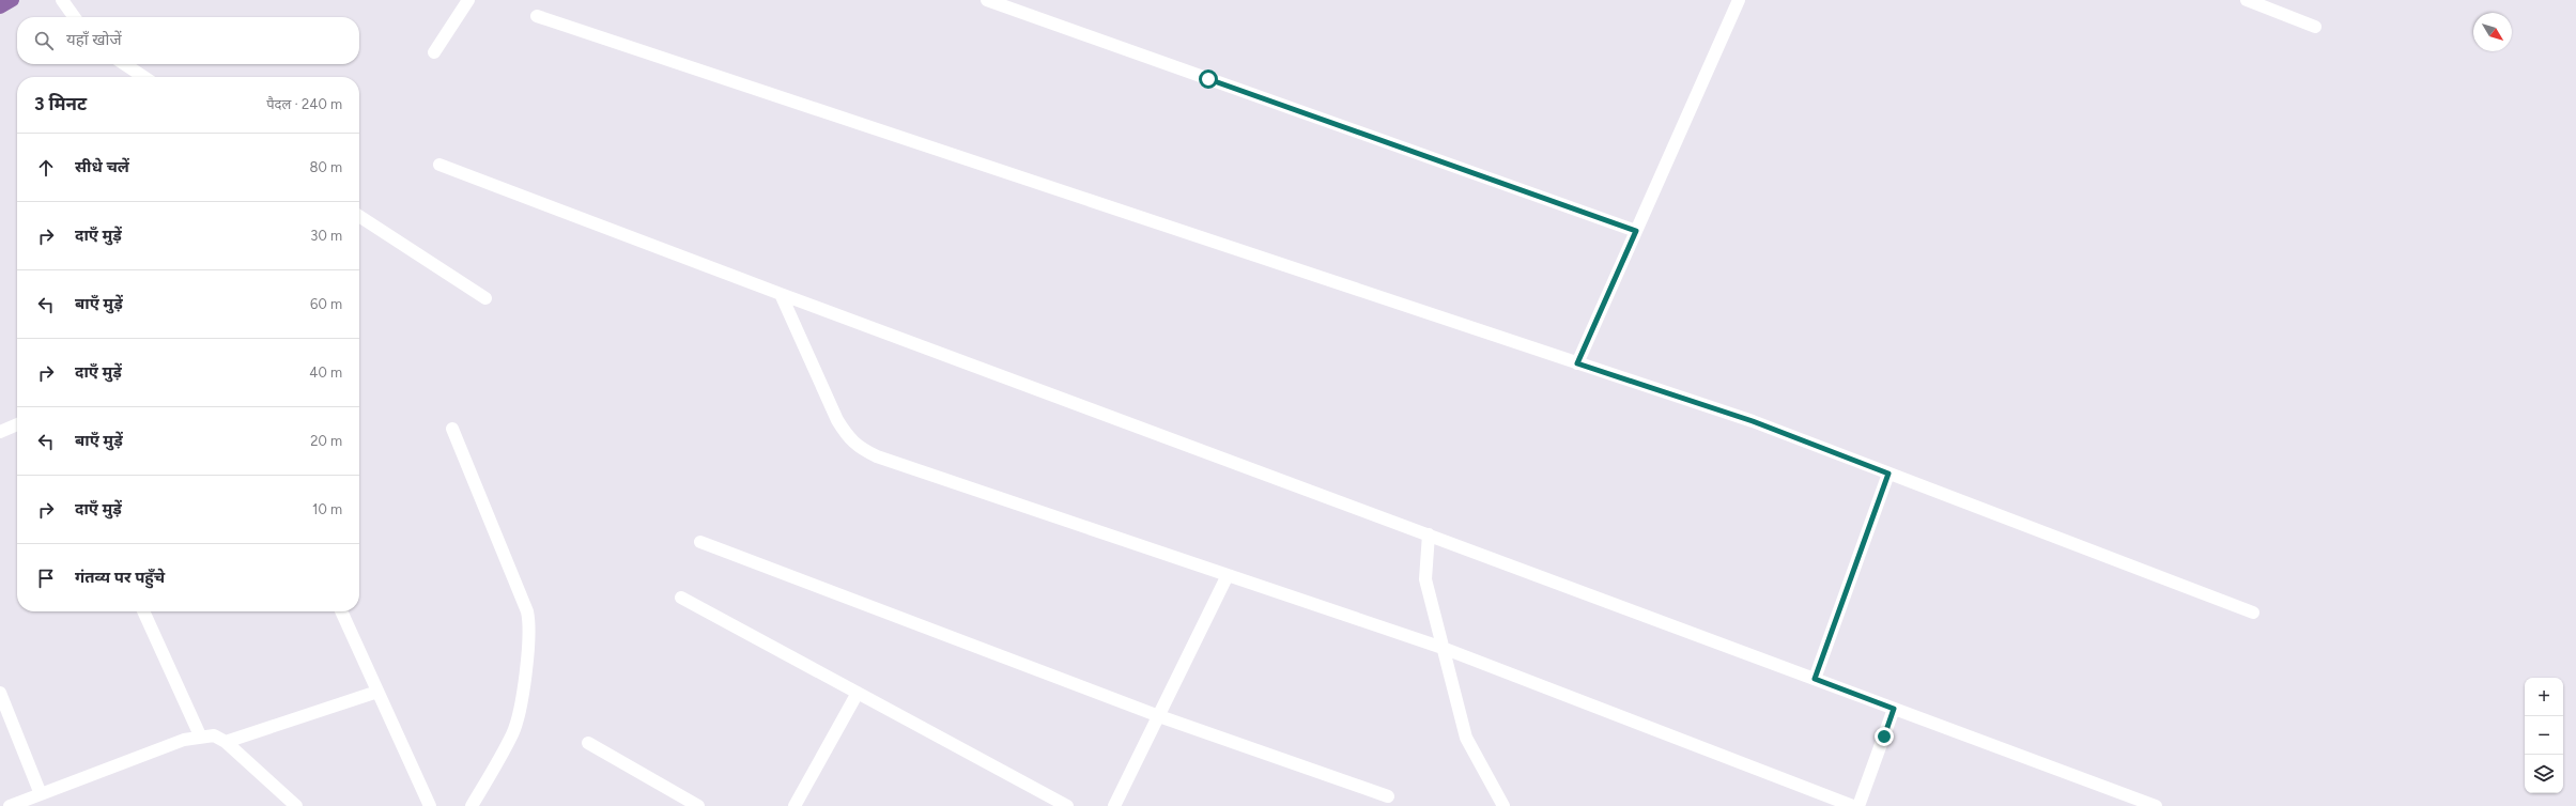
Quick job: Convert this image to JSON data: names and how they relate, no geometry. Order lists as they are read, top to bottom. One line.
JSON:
{"north":"bottom right","page":{"search":"यहाँ खोजें","heading":["3 मिनट","पैदल · 240 m"],"list":[["सीधे चलें","80 m"],["दाएँ मुड़ें","30 m"],["बाएँ मुड़ें","60 m"],["दाएँ मुड़ें","40 m"],["बाएँ मुड़ें","20 m"],["दाएँ मुड़ें","10 m"],"गंतव्य पर पहुँचे"],"map_buttons":["+","−"]}}
